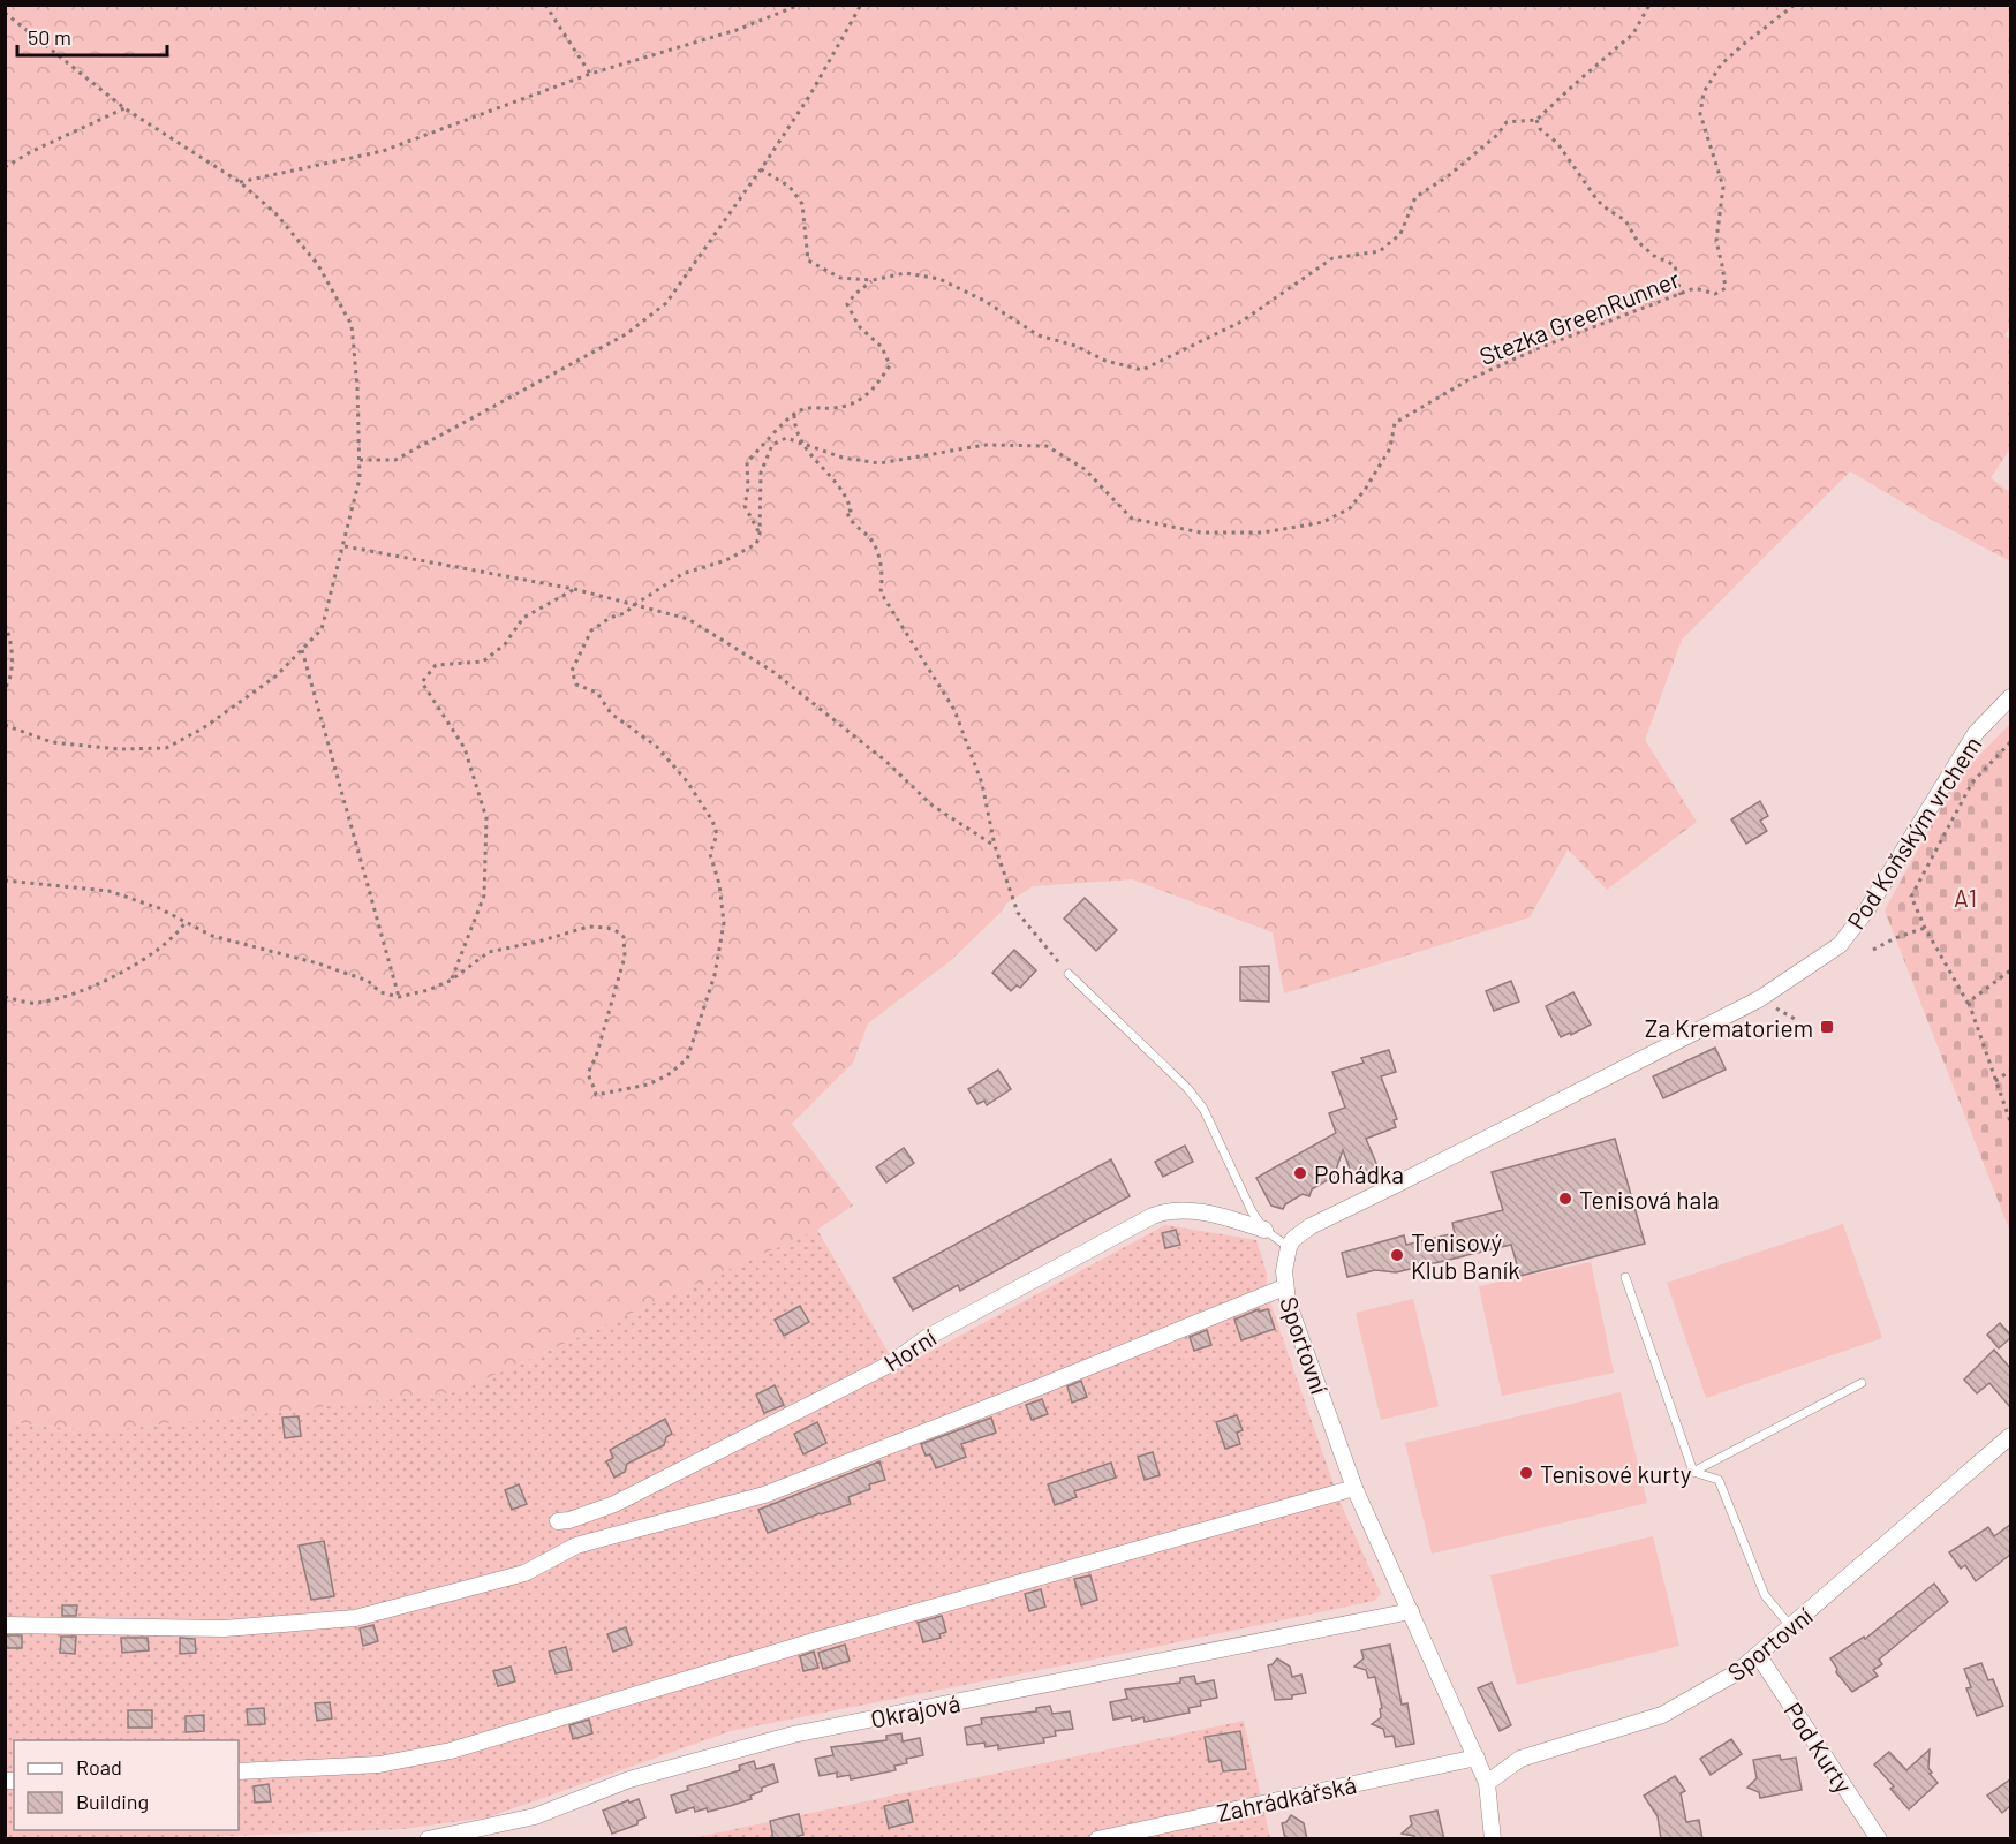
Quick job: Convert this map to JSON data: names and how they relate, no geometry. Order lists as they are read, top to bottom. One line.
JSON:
{"streets":{"street":["Pod Koňským vrchem","Sportovní","Horní","Okrajová","Pod Kurty","Zahrádkářská"],"path":["Stezka GreenRunner"]},"crossings":[["Pod Koňským vrchem","Sportovní"],["Sportovní","Okrajová"],["Sportovní","Pod Kurty"],["Sportovní","Zahrádkářská"]],"parks":["A1"],"places":{"transit":["Za Krematoriem"],"other":["Pohádka","Tenisová hala","Tenisový Klub Baník","Tenisové kurty"]},"legend":["Road","Building"],"scale_bar":"50 m"}
